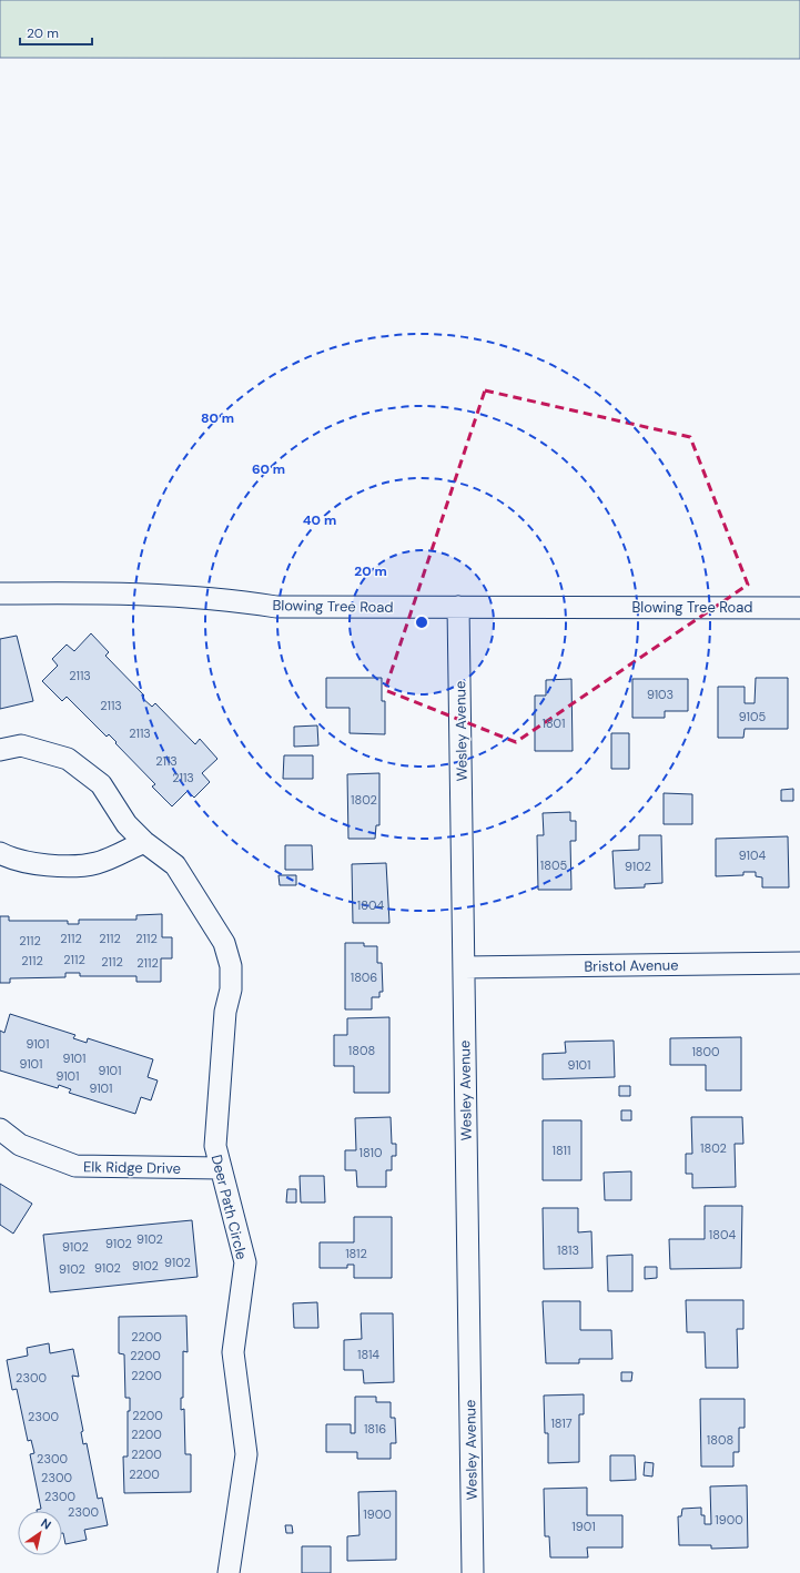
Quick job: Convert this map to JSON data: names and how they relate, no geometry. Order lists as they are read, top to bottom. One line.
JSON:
{"streets":{"street":["Blowing Tree Road","Wesley Avenue","Bristol Avenue","Elk Ridge Drive","Deer Path Circle"]},"crossings":[["Blowing Tree Road","Wesley Avenue"],["Wesley Avenue","Bristol Avenue"],["Elk Ridge Drive","Deer Path Circle"]],"house_numbers":["2113","9103","2113","9105","1801","2113","2113","2113","1802","9104","1805","9102","1804","2112","2112","2112","2112","2112","2112","2112","2112","1806","9101","1808","1800","9101","9101","9101","9101","9101","9101","1802","1811","1810","1804","9102","9102","9102","1813","1812","9102","9102","9102","9102","2200","1814","2200","2200","2300","2200","2300","1817","1816","2200","1808","2200","2300","2200","2300","2300","2300","1900","1900","1901"],"scale_bar":"20 m","north":"top right","rings":["80 m","60 m","40 m","20 m"]}
